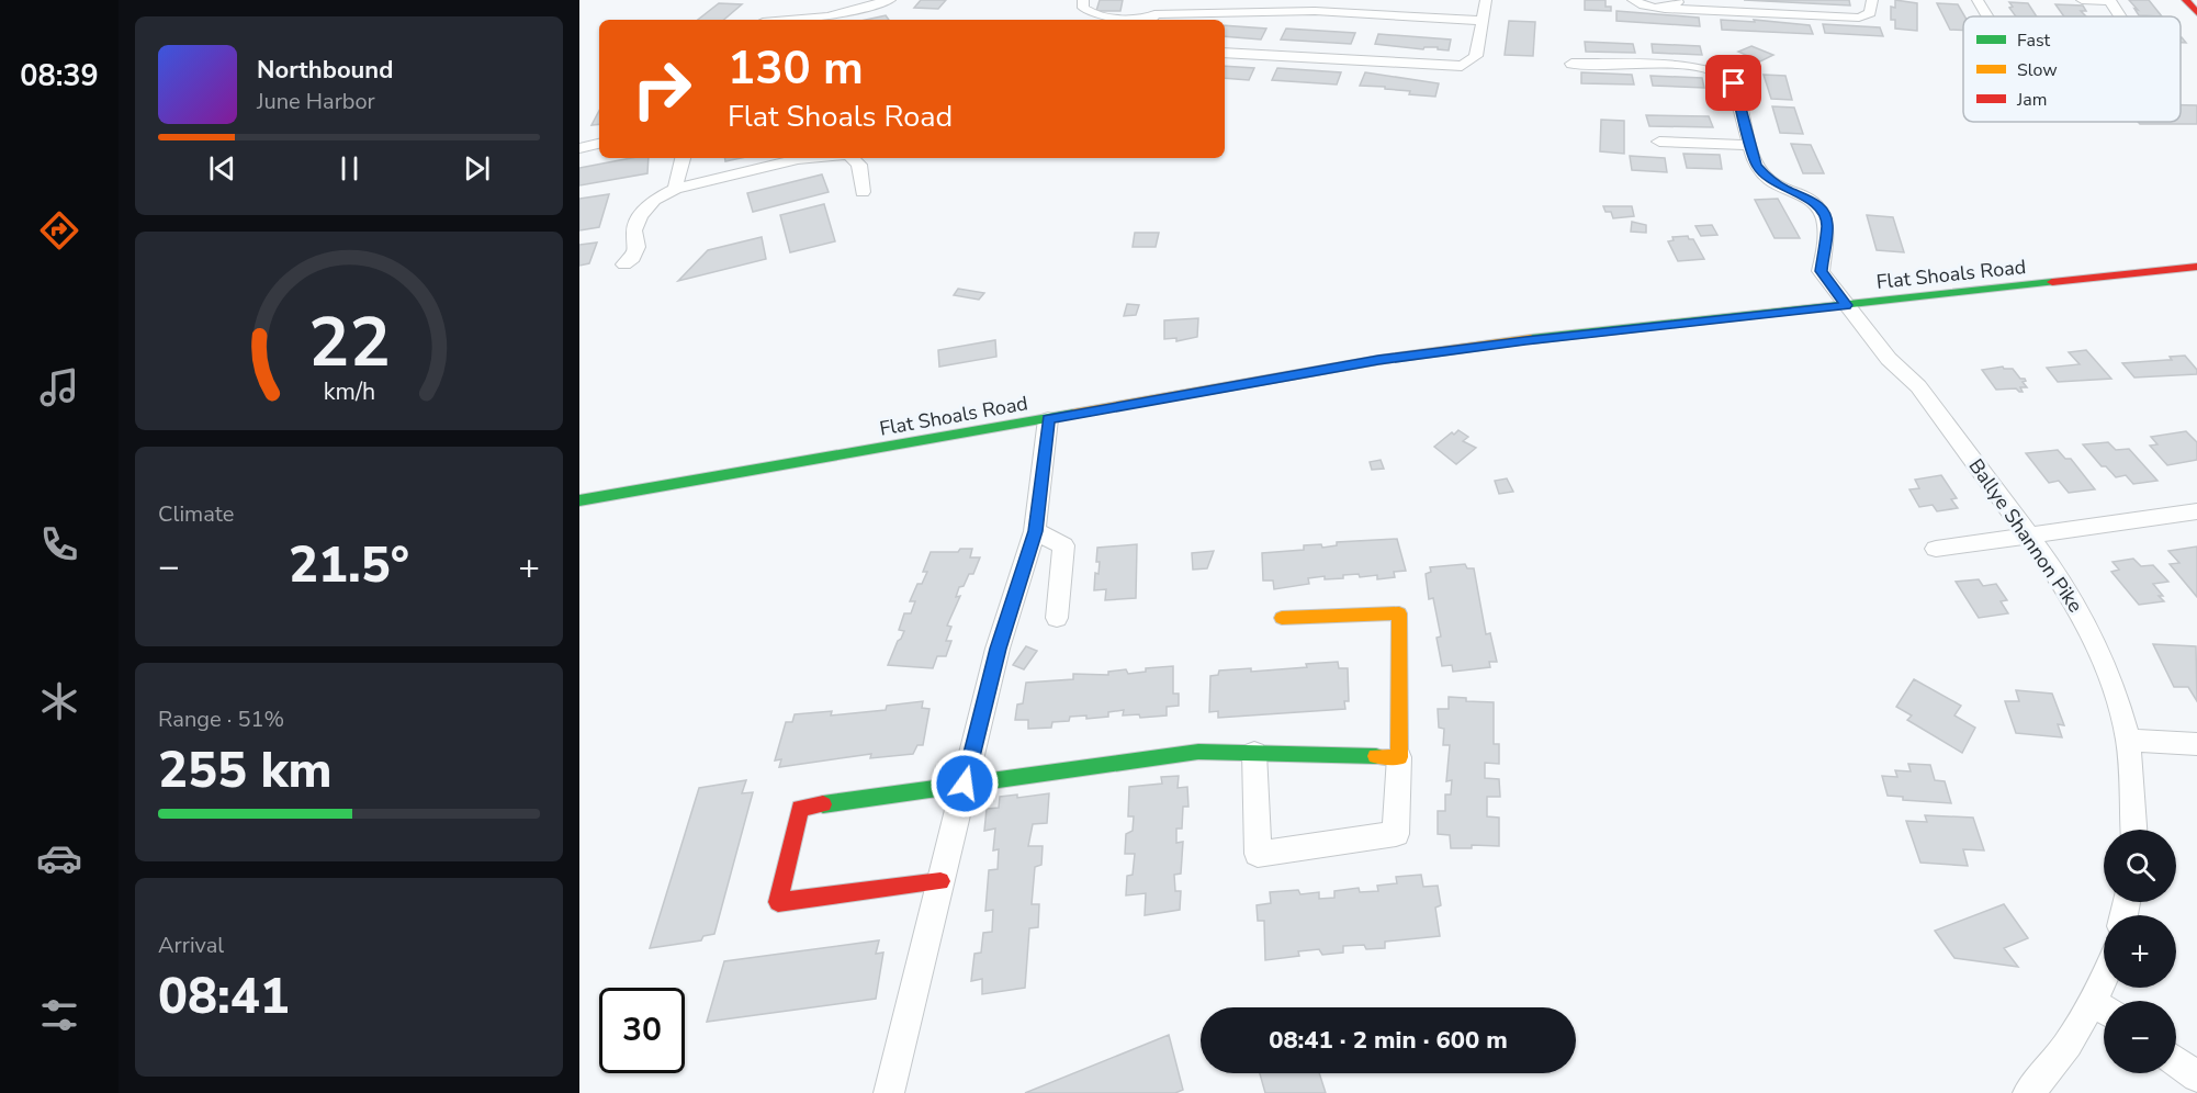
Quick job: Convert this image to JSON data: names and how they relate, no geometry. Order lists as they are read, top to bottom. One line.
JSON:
{"streets":{"street":["Flat Shoals Road","Ballye Shannon Pike"]},"crossings":[["Flat Shoals Road","Ballye Shannon Pike"]],"legend":["Fast","Slow","Jam"],"page":{"tabs":"08:39","turn":["130 m","Flat Shoals Road"],"song":["Northbound","June Harbor"],"tile":["Climate",["Range · 51%","255 km"],["Arrival","08:41"]],"heat":["−","21.5°","+"],"map_buttons":["+","−"],"limit":"30","trip":"08:41 · 2 min · 600 m","gauge":["22","km/h"]}}
